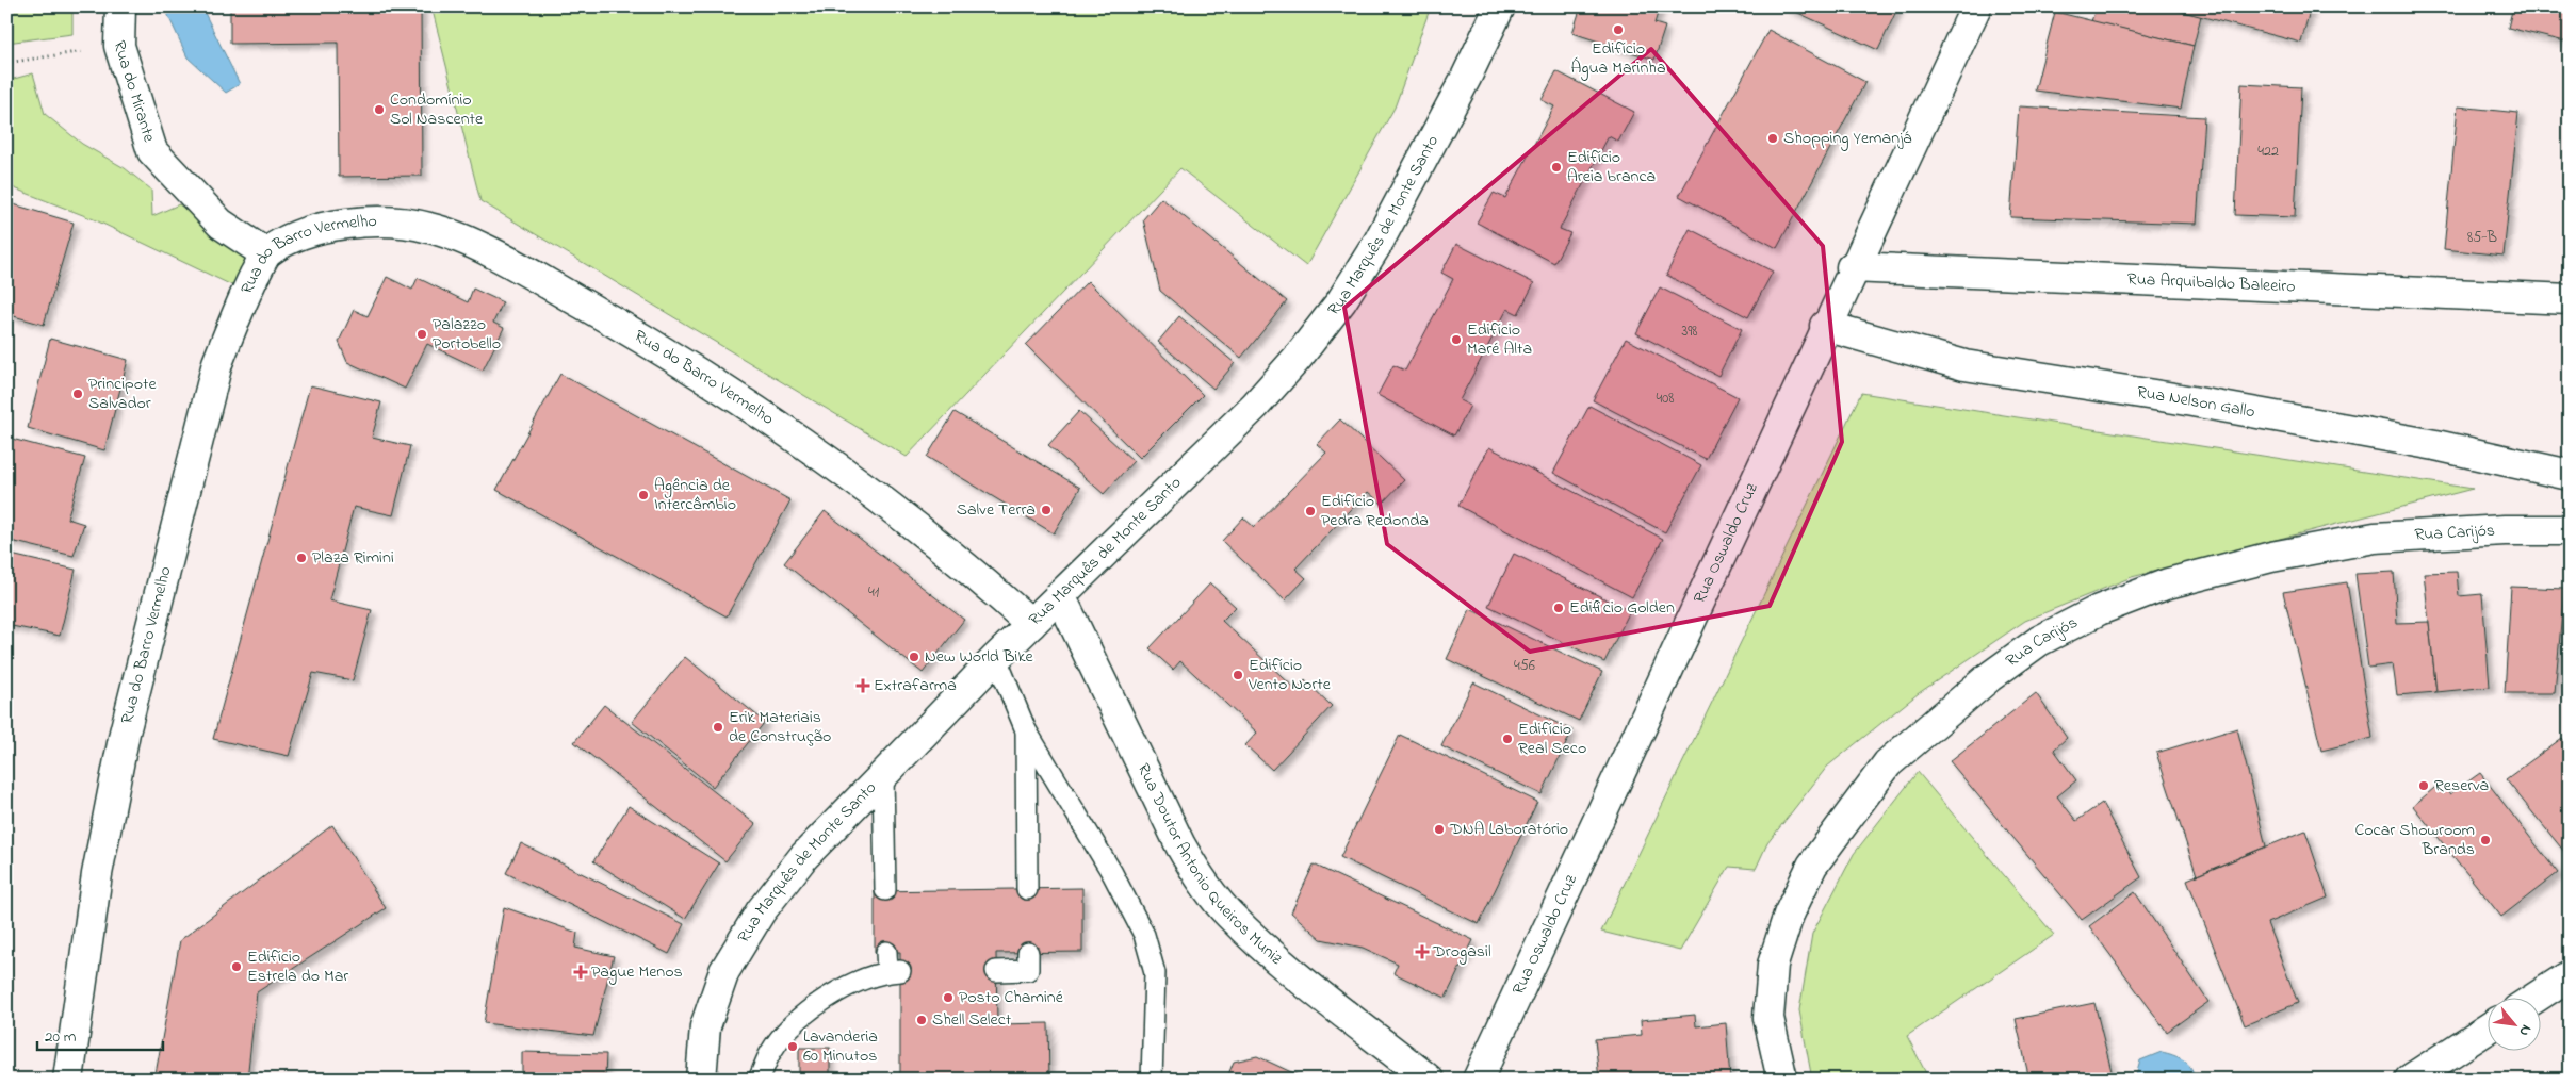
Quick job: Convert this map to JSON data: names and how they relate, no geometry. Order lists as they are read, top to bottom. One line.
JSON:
{"streets":{"street":["Rua do Mirante","Rua Marquês de Monte Santo","Rua do Barro Vermelho","Rua Arquibaldo Baleeiro","Rua Nelson Gallo","Rua Carijós","Rua Oswaldo Cruz","Rua Doutor Antonio Queiros Muniz"]},"crossings":[["Rua do Mirante","Rua do Barro Vermelho"],["Rua Marquês de Monte Santo","Rua do Barro Vermelho"],["Rua Marquês de Monte Santo","Rua Doutor Antonio Queiros Muniz"],["Rua Arquibaldo Baleeiro","Rua Oswaldo Cruz"],["Rua Nelson Gallo","Rua Oswaldo Cruz"]],"places":{"other":["Edifício Água Marinha","Condomínio Sol Nascente","Shopping Yemanjá","Edifício Areia branca","Palazzo Portobello","Edifício Maré Alta","Principote Salvador","Agência de Intercâmbio","Salve Terra","Edifício Pedra Redonda","Plaza Rimini","Edificio Golden","New World Bike","Edifício Vento Norte","Erik Materiais de Construção","Edifício Real Seco","Reserva","DNA Laboratório","Cocar Showroom Brands","Edifício Estrela do Mar","Posto Chaminé","Shell Select","Lavanderia 60 Minutos"],"health":["Extrafarma","Drogasil","Pague Menos"]},"house_numbers":["422","85-B","398","408","41","456"],"scale_bar":"20 m","north":"bottom right"}
